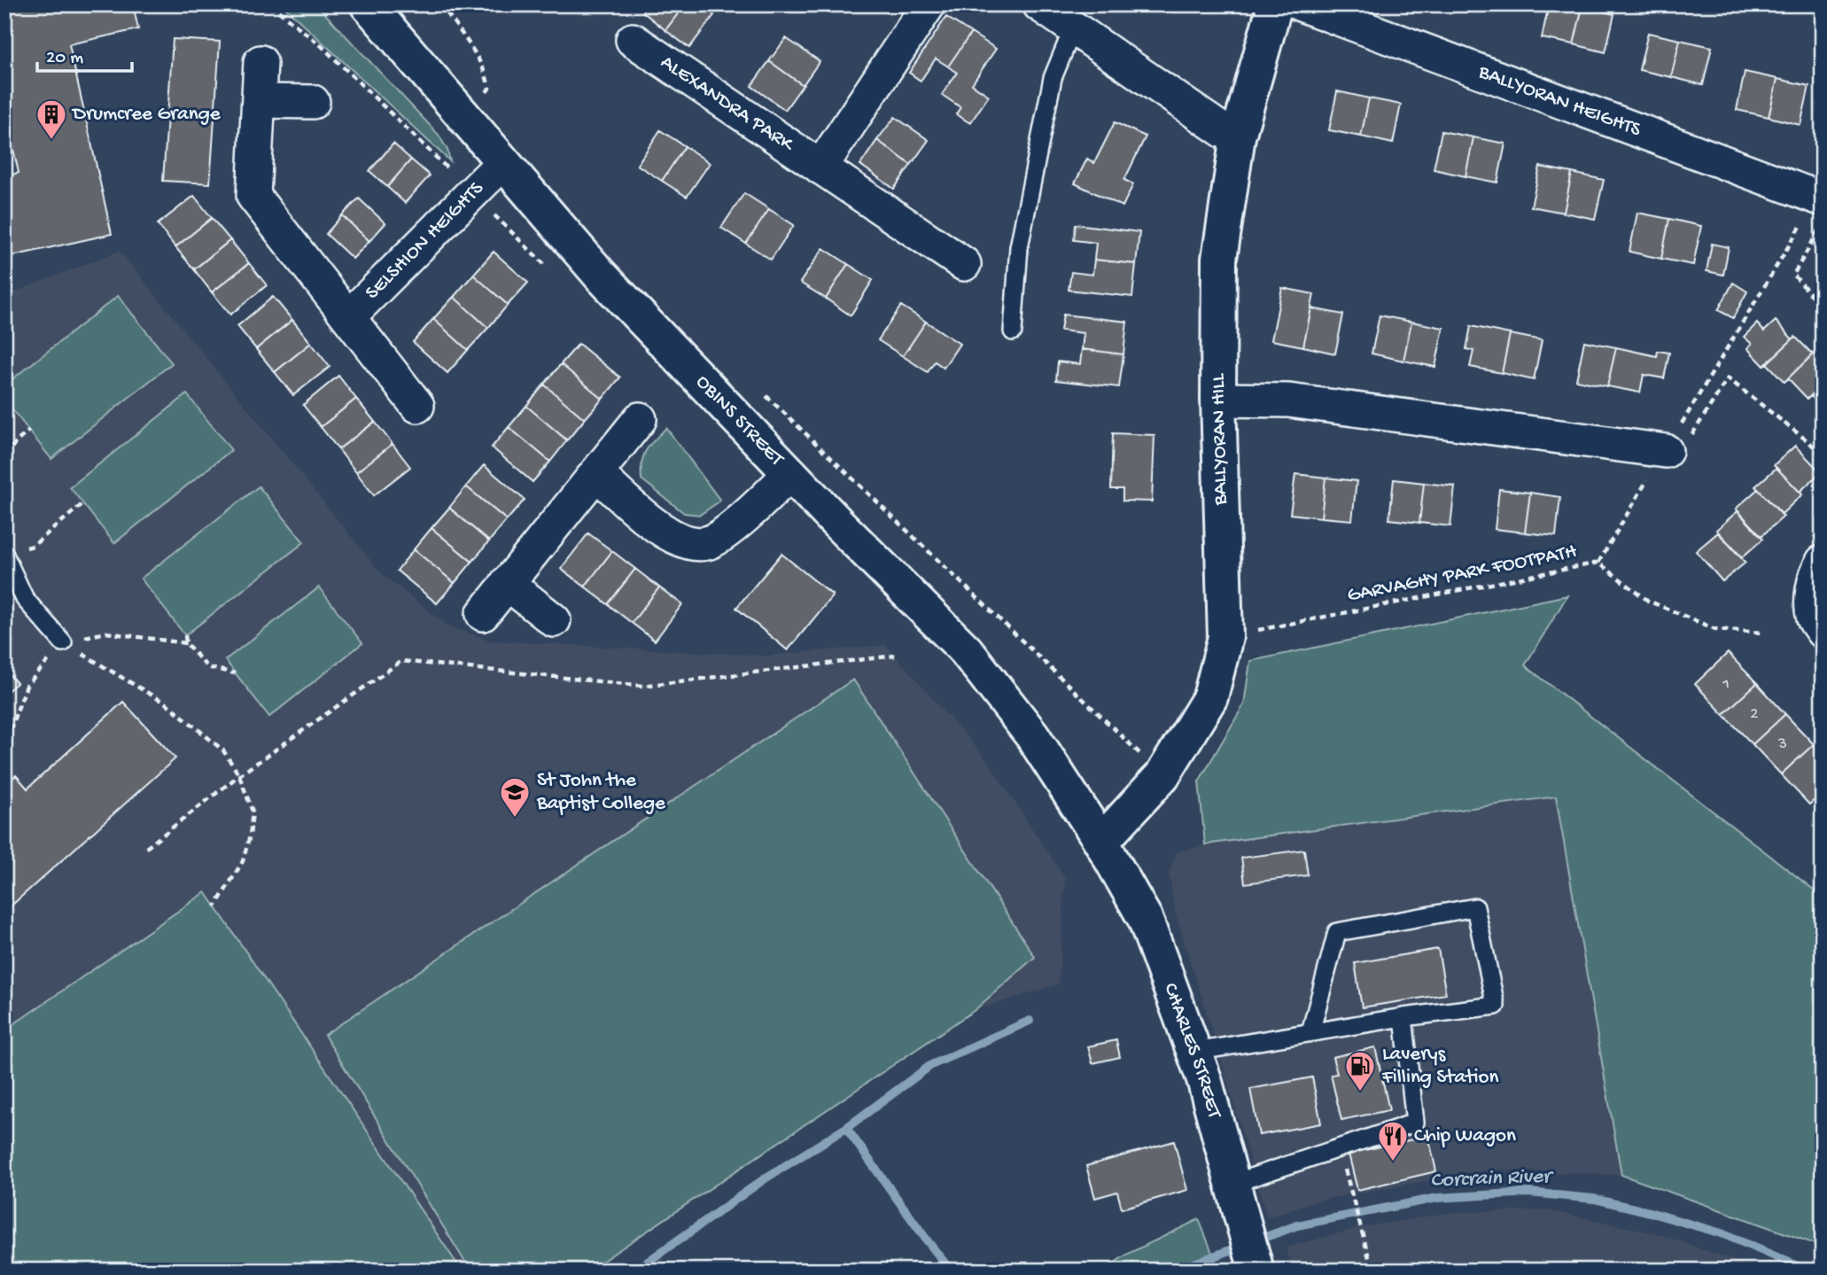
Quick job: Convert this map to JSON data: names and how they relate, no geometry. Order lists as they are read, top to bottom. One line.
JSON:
{"streets":{"main road":["OBINS STREET","BALLYORAN HILL","CHARLES STREET"],"street":["BALLYORAN HEIGHTS","ALEXANDRA PARK","SELSHION HEIGHTS"],"path":["GARVAGHY PARK FOOTPATH"]},"crossings":[["SELSHION HEIGHTS","OBINS STREET"],["OBINS STREET","BALLYORAN HILL"],["OBINS STREET","CHARLES STREET"],["BALLYORAN HILL","GARVAGHY PARK FOOTPATH"],["BALLYORAN HILL","CHARLES STREET"]],"water":["Corcrain River"],"places":{"building":["Drumcree Grange"],"school or university":["St John the Baptist College"],"fuel station":["Laverys Filling Station"],"restaurant":["Chip Wagon"]},"house_numbers":["1","2","3"],"scale_bar":"20 m"}
